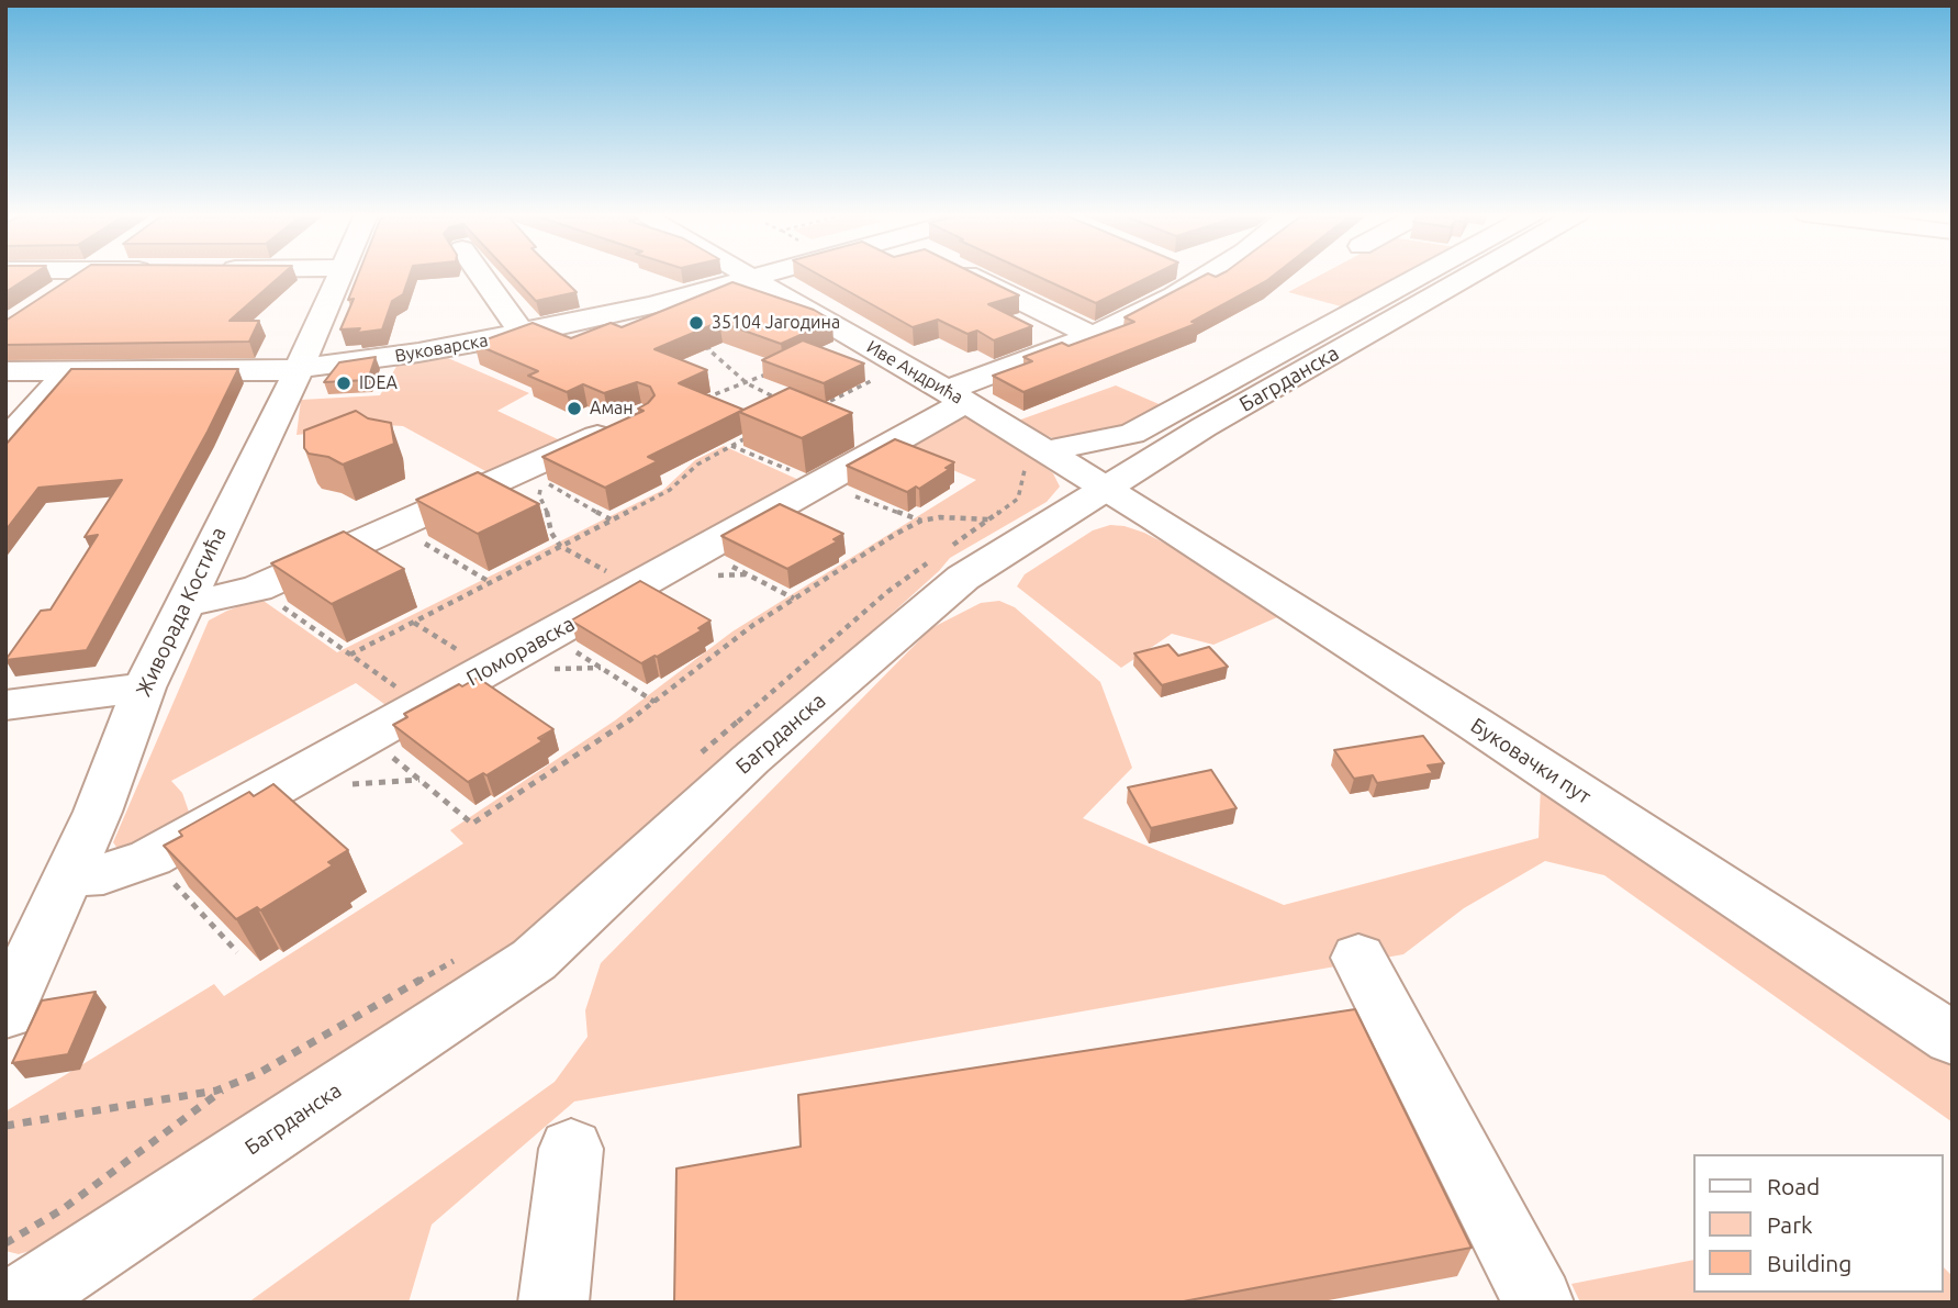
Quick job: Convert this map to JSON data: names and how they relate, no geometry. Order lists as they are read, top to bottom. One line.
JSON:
{"streets":{"street":["Вуковарска","Иве Андрића","Багрданска","Живорада Костића","Поморавска","Буковачки пут"]},"crossings":[["Вуковарска","Иве Андрића"],["Вуковарска","Живорада Костића"],["Иве Андрића","Багрданска"],["Иве Андрића","Поморавска"],["Иве Андрића","Буковачки пут"],["Багрданска","Буковачки пут"],["Живорада Костића","Поморавска"]],"places":["35104 Јагодина","IDEA","Аман"],"legend":["Road","Park","Building"]}
